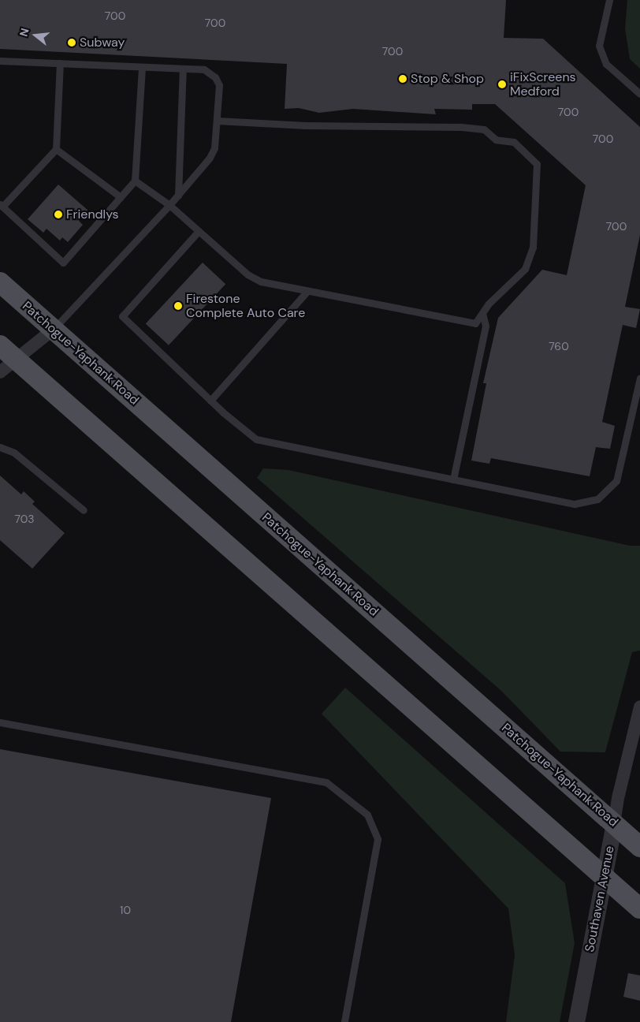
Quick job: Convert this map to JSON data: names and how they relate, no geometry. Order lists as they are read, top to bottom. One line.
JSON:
{"streets":{"main road":["Patchogue-Yaphank Road"],"street":["Southaven Avenue"]},"crossings":[["Patchogue-Yaphank Road","Southaven Avenue"]],"places":["Subway","Stop & Shop","iFixScreens Medford","Friendlys","Firestone Complete Auto Care"],"house_numbers":["700","700","700","700","700","700","760","703","10"],"north":"left"}
